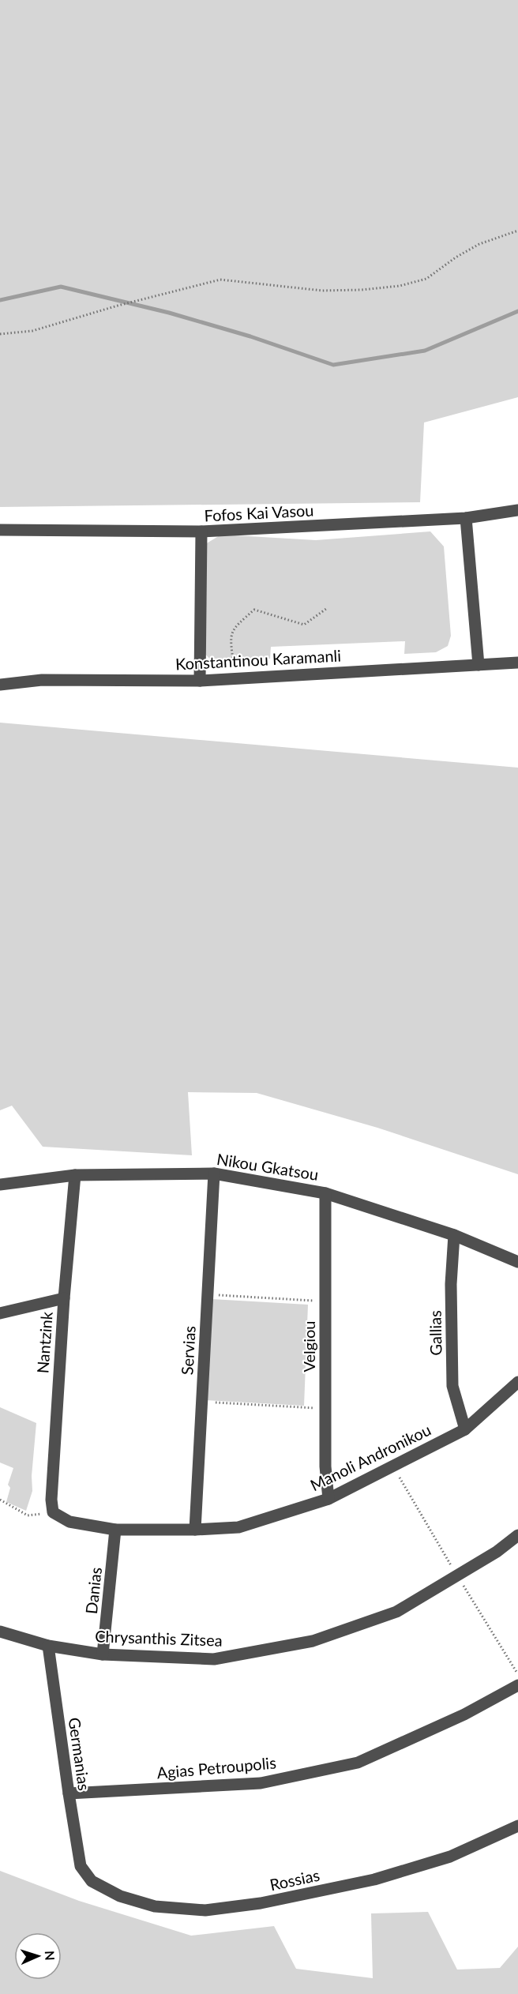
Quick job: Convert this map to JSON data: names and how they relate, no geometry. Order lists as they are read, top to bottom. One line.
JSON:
{"streets":{"street":["Fofos Kai Vasou","Konstantinou Karamanli","Nikou Gkatsou","Gallias","Nantzink","Velgiou","Servias","Manoli Andronikou","Danias","Chrysanthis Zitsea","Germanias","Agias Petroupolis","Rossias"]},"crossings":[["Nikou Gkatsou","Gallias"],["Nikou Gkatsou","Nantzink"],["Nikou Gkatsou","Velgiou"],["Nikou Gkatsou","Servias"],["Gallias","Manoli Andronikou"],["Nantzink","Manoli Andronikou"],["Velgiou","Manoli Andronikou"],["Servias","Manoli Andronikou"],["Manoli Andronikou","Danias"],["Danias","Chrysanthis Zitsea"],["Chrysanthis Zitsea","Germanias"],["Germanias","Agias Petroupolis"],["Germanias","Rossias"]],"north":"right"}
